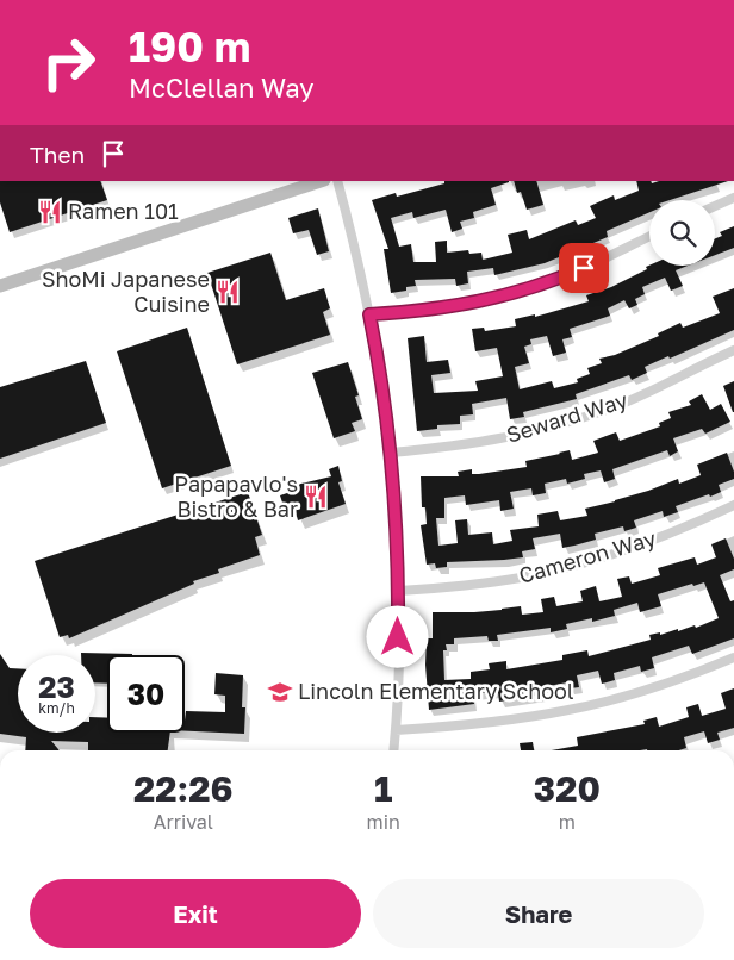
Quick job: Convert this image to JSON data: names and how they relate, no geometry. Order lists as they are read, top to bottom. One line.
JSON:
{"streets":{"street":["Seward Way","Cameron Way"]},"places":{"restaurant":["Ramen 101","ShoMi Japanese Cuisine","Papapavlo's Bistro & Bar"],"school or university":["Lincoln Elementary School"]},"page":{"turn":["190 m","McClellan Way"],"then":"Then","speed":"23 km/h","limit":"30","eta":["22:26","Arrival","1","min","320","m"],"buttons":["Exit","Share"]}}
